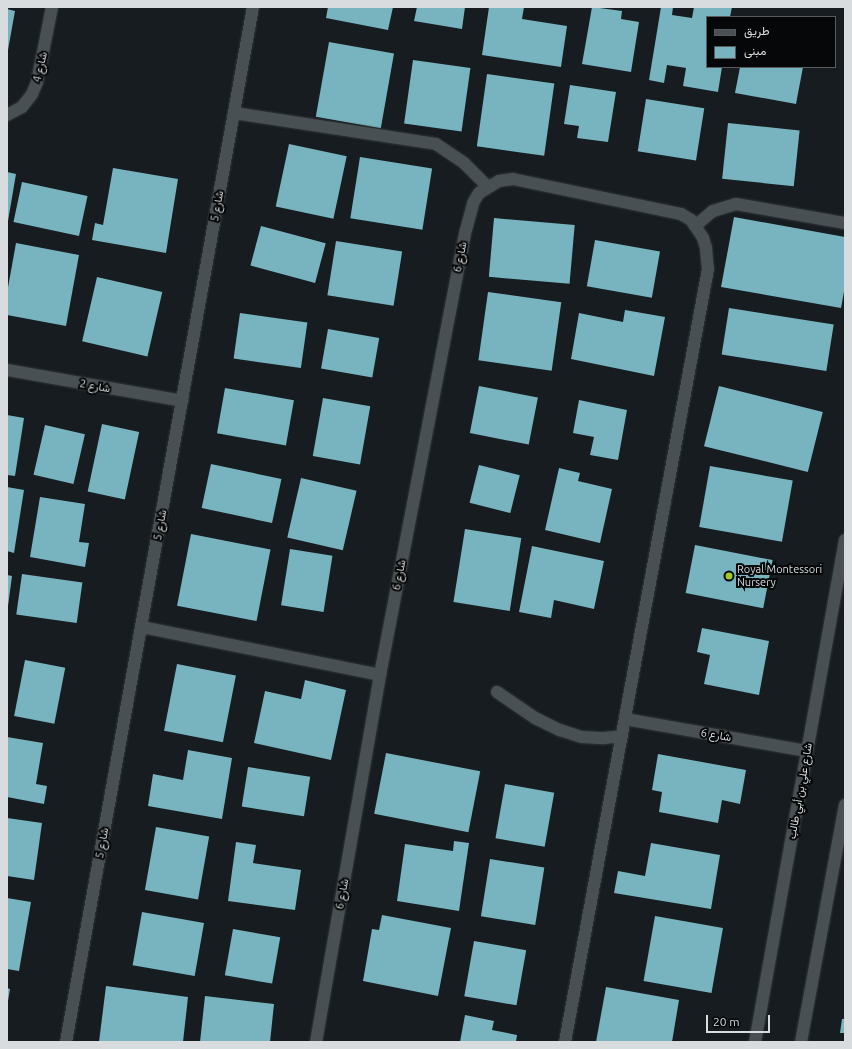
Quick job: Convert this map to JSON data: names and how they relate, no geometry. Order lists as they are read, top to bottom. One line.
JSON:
{"streets":{"street":["شارع 4","شارع 5","شارع 6","شارع 2","شارع علي بن أبي طالب"]},"crossings":[["شارع 5","شارع 2"],["شارع 6","شارع علي بن أبي طالب"]],"places":["Royal Montessori Nursery"],"legend":["طريق","مبنى"],"scale_bar":"20 m"}
